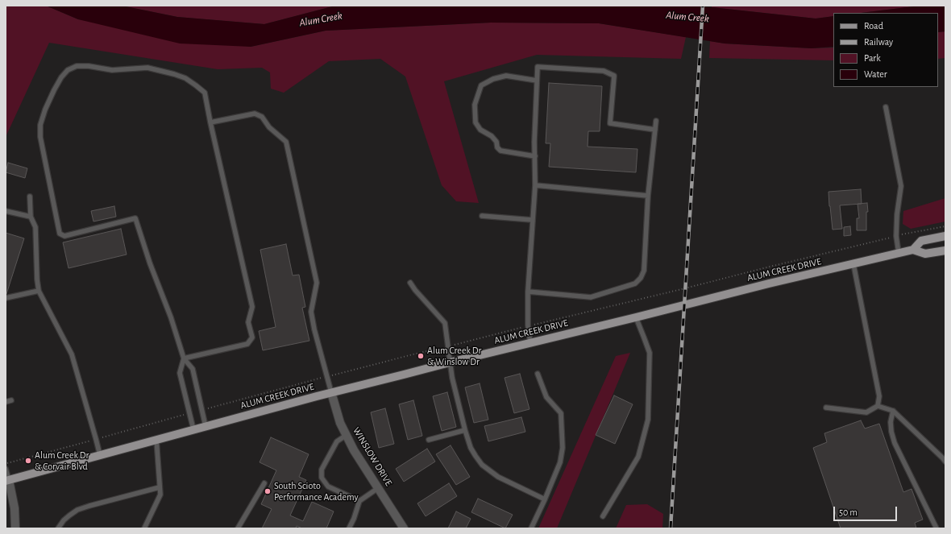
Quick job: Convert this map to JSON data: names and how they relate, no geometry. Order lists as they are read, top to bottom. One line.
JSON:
{"streets":{"main road":["ALUM CREEK DRIVE"],"street":["WINSLOW DRIVE"]},"crossings":[["ALUM CREEK DRIVE","WINSLOW DRIVE"]],"water":["Alum Creek"],"places":["Alum Creek Dr & Winslow Dr","Alum Creek Dr & Corvair Blvd","South Scioto Performance Academy"],"legend":["Road","Railway","Park","Water"],"scale_bar":"50 m"}
